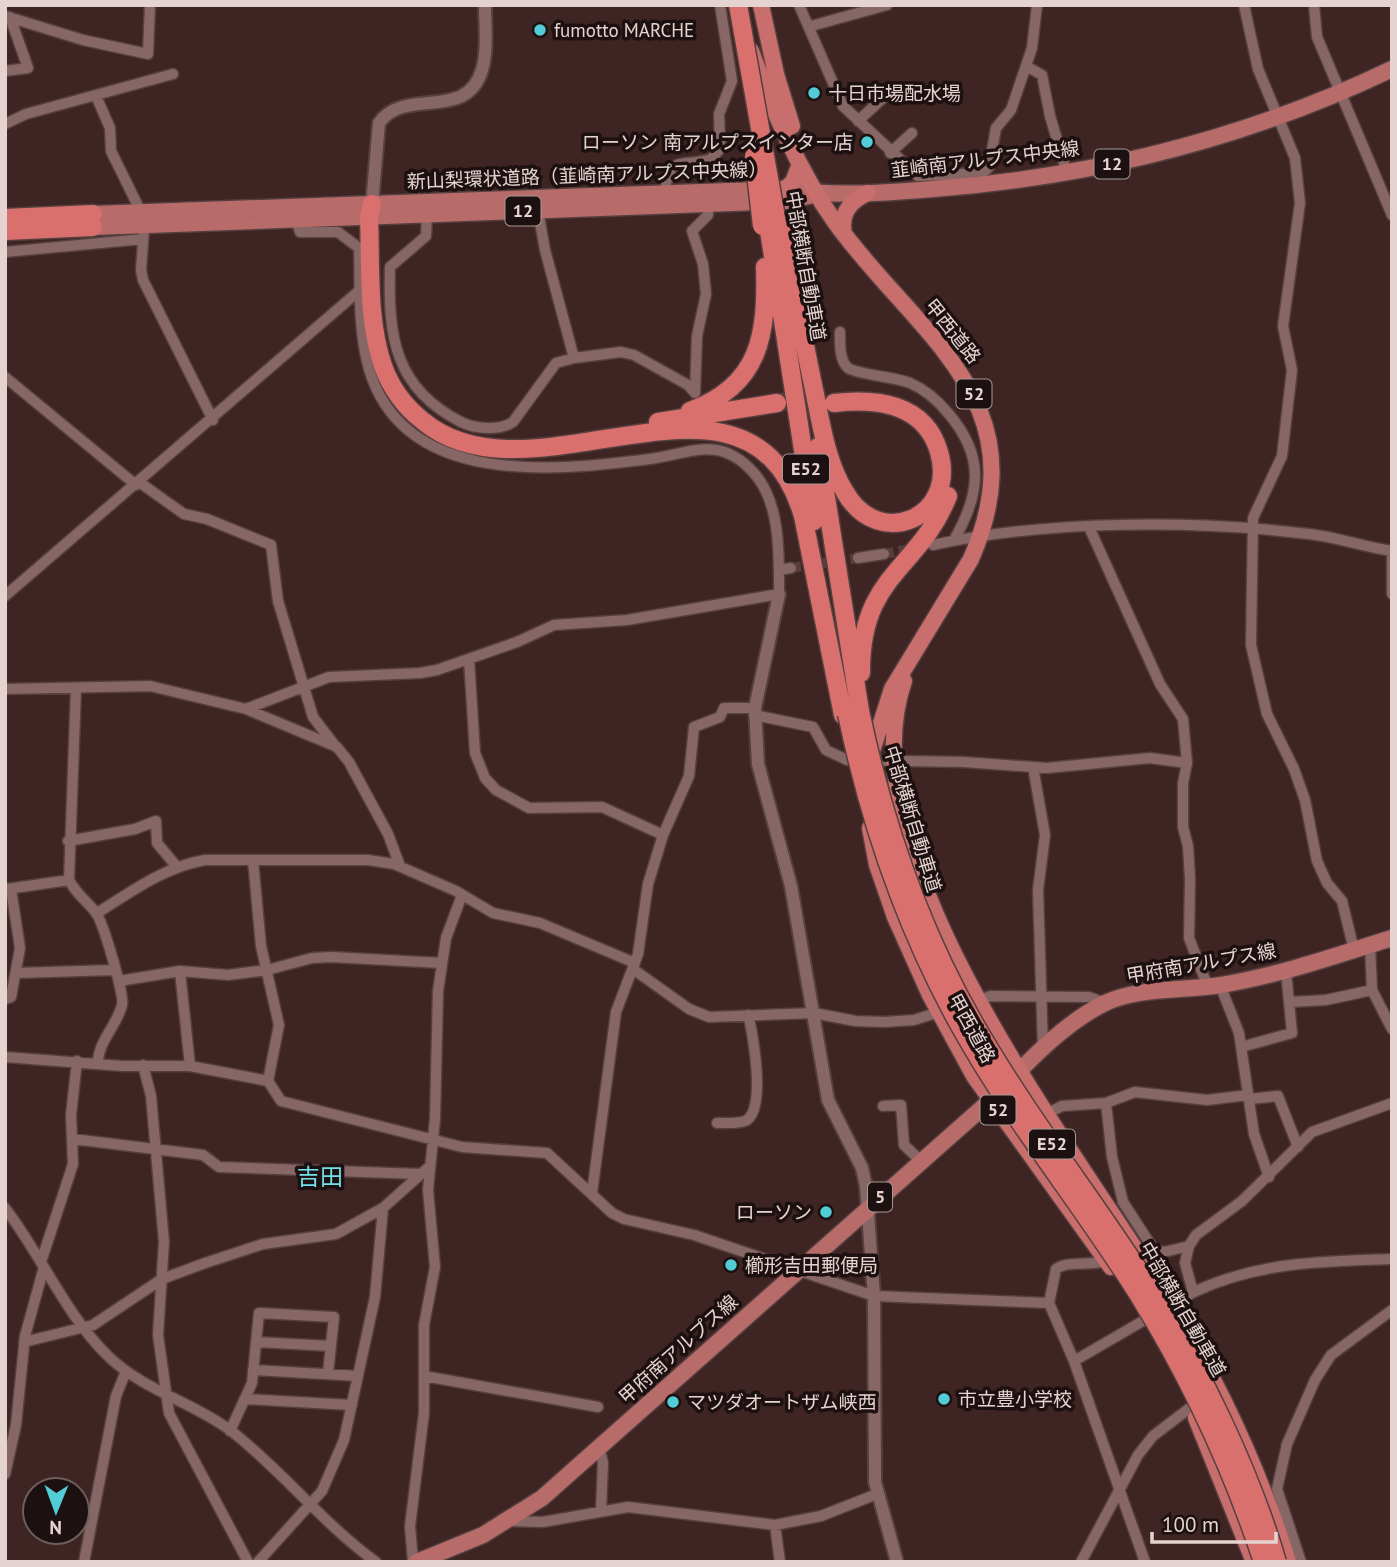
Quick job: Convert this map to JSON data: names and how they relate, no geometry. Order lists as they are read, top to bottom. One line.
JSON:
{"streets":{"highway":["12","新山梨環状道路（韮崎南アルプス中央線）","中部横断自動車道","甲西道路","52","E52"],"main road":["韮崎南アルプス中央線","甲府南アルプス線","5"]},"crossings":[["韮崎南アルプス中央線","新山梨環状道路（韮崎南アルプス中央線）"],["韮崎南アルプス中央線","甲西道路"],["新山梨環状道路（韮崎南アルプス中央線）","甲西道路"],["中部横断自動車道","甲西道路"],["甲西道路","甲府南アルプス線"]],"districts":["吉田"],"places":["fumotto MARCHE","十日市場配水場","ローソン 南アルプスインター店","ローソン","櫛形吉田郵便局","市立豊小学校","マツダオートザム峡西"],"scale_bar":"100 m","north":"bottom"}
